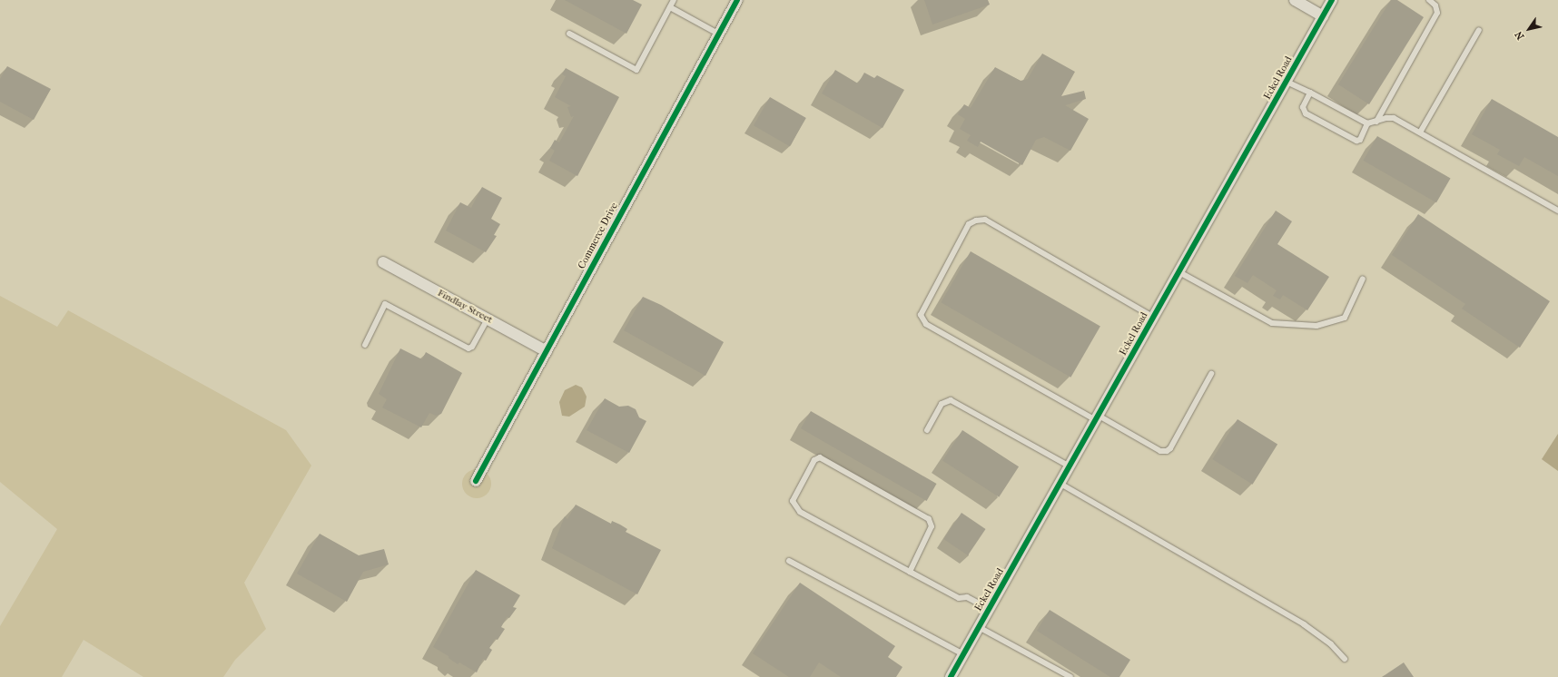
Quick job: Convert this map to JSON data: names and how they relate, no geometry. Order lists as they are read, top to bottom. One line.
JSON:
{"streets":{"street":["Eckel Road","Commerce Drive","Findlay Street"]},"crossings":[["Commerce Drive","Findlay Street"]],"north":"bottom left"}
